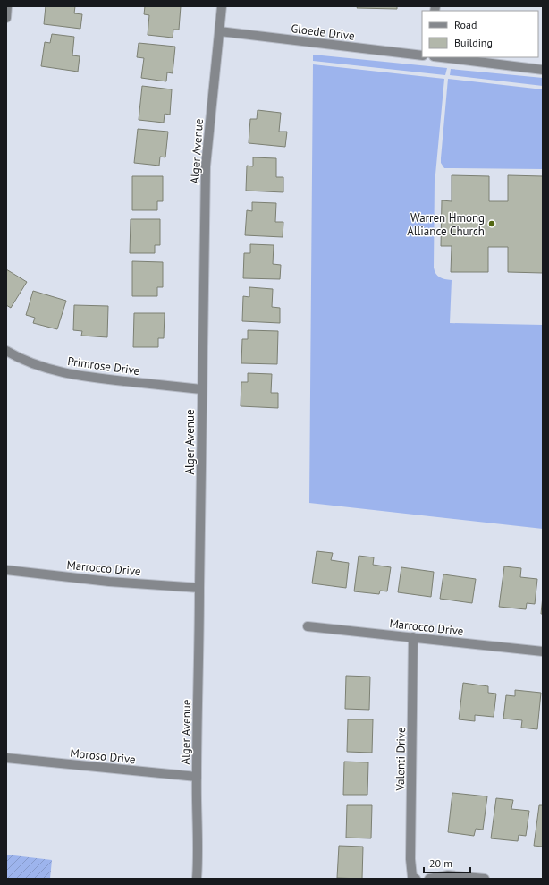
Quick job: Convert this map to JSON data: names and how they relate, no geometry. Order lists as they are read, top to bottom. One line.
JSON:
{"streets":{"street":["Gloede Drive","Alger Avenue","Primrose Drive","Marrocco Drive","Moroso Drive","Valenti Drive"]},"crossings":[["Gloede Drive","Alger Avenue"],["Alger Avenue","Primrose Drive"],["Alger Avenue","Marrocco Drive"],["Alger Avenue","Moroso Drive"],["Marrocco Drive","Valenti Drive"]],"places":["Warren Hmong Alliance Church"],"legend":["Road","Building"],"scale_bar":"20 m"}
